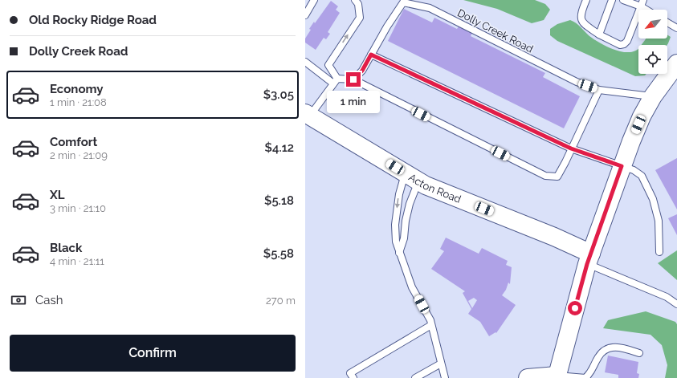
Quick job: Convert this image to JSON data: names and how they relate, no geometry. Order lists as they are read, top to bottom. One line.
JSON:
{"streets":{"street":["Acton Road"],"lane":["Dolly Creek Road"]},"north":"bottom left","page":{"banner":["Old Rocky Ridge Road","Dolly Creek Road"],"list":[{"name":"Economy","note":"1 min · 21:08","value":"$3.05"},{"name":"Comfort","note":"2 min · 21:09","value":"$4.12"},{"name":"XL","note":"3 min · 21:10","value":"$5.18"},{"name":"Black","note":"4 min · 21:11","value":"$5.58"}],"bubble":"1 min","pay":["Cash","270 m"],"buttons":"Confirm"}}
